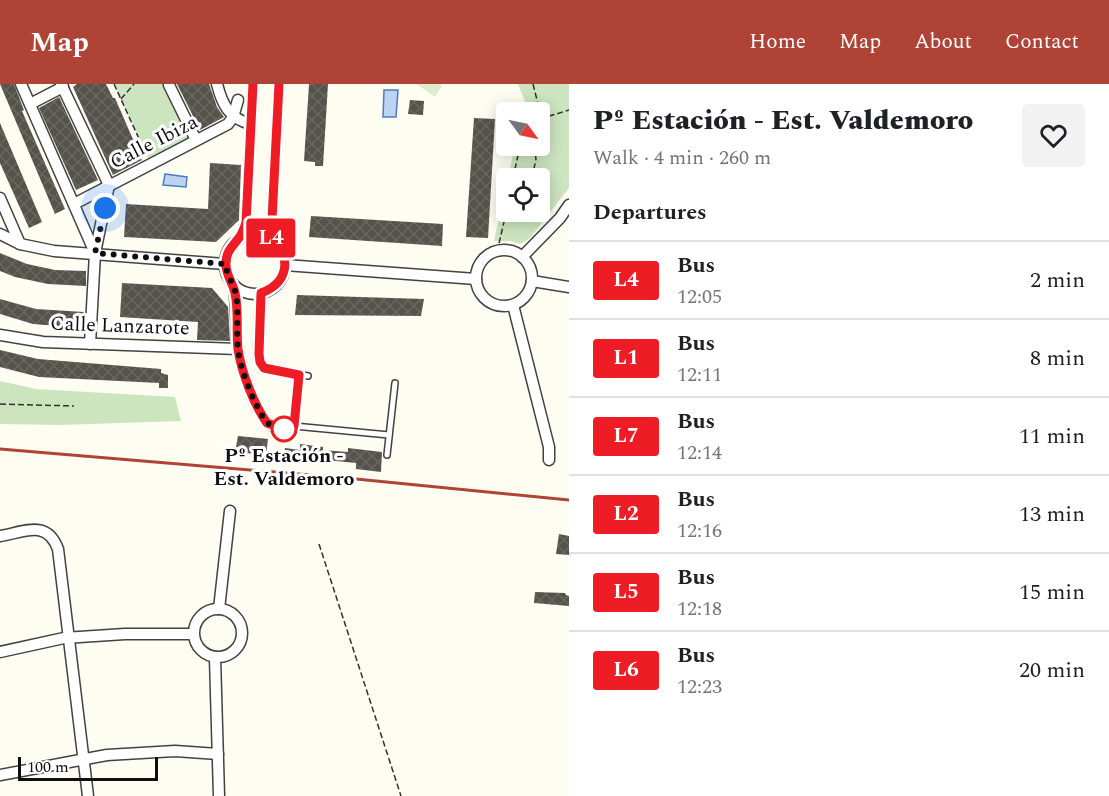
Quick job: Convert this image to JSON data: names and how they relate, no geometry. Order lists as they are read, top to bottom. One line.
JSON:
{"streets":{"street":["Calle Ibiza","Calle Lanzarote"]},"places":["Pº Estación - Est. Valdemoro"],"lines":["bus line L4"],"scale_bar":"100 m","north":"bottom right","page":{"header":"Map","nav":["Home","Map","About","Contact"],"on_map":"L4","heading":[["Pº Estación - Est. Valdemoro","Walk · 4 min · 260 m"],"Departures"],"list":[{"mark":"L4","name":"Bus","note":"12:05","value":"2 min"},{"mark":"L1","name":"Bus","note":"12:11","value":"8 min"},{"mark":"L7","name":"Bus","note":"12:14","value":"11 min"},{"mark":"L2","name":"Bus","note":"12:16","value":"13 min"},{"mark":"L5","name":"Bus","note":"12:18","value":"15 min"},{"mark":"L6","name":"Bus","note":"12:23","value":"20 min"}],"scale":"100 m"}}
